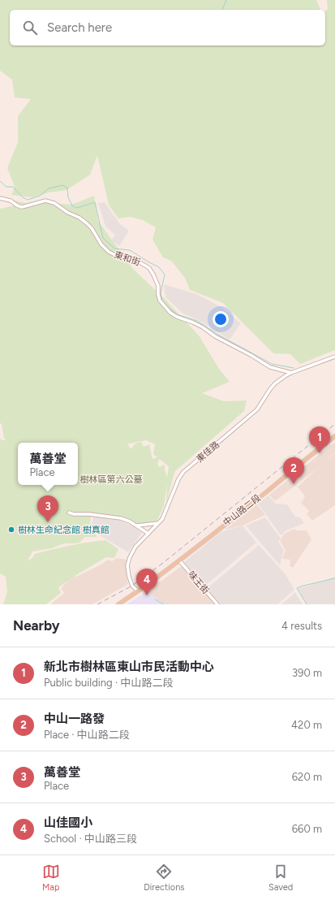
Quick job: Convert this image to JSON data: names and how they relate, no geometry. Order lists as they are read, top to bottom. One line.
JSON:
{"streets":{"main road":["中山路二段"],"street":["東和街","東佳路","味王街"]},"crossings":[["東和街","東佳路"],["東佳路","中山路二段"],["中山路二段","味王街"]],"parks":["樹林區第六公墓"],"places":["樹林生命紀念館 樹真館"],"page":{"search":"Search here","pins":["1","2","3","4"],"popup":["萬善堂","Place"],"heading":["Nearby","4 results"],"list":[{"mark":"1","name":"新北市樹林區東山市民活動中心","note":"Public building · 中山路二段","value":"390 m"},{"mark":"2","name":"中山一路發","note":"Place · 中山路二段","value":"420 m"},{"mark":"3","name":"萬善堂","note":"Place","value":"620 m"},{"mark":"4","name":"山佳國小","note":"School · 中山路三段","value":"660 m"}],"nav":["Map","Directions","Saved"]}}
